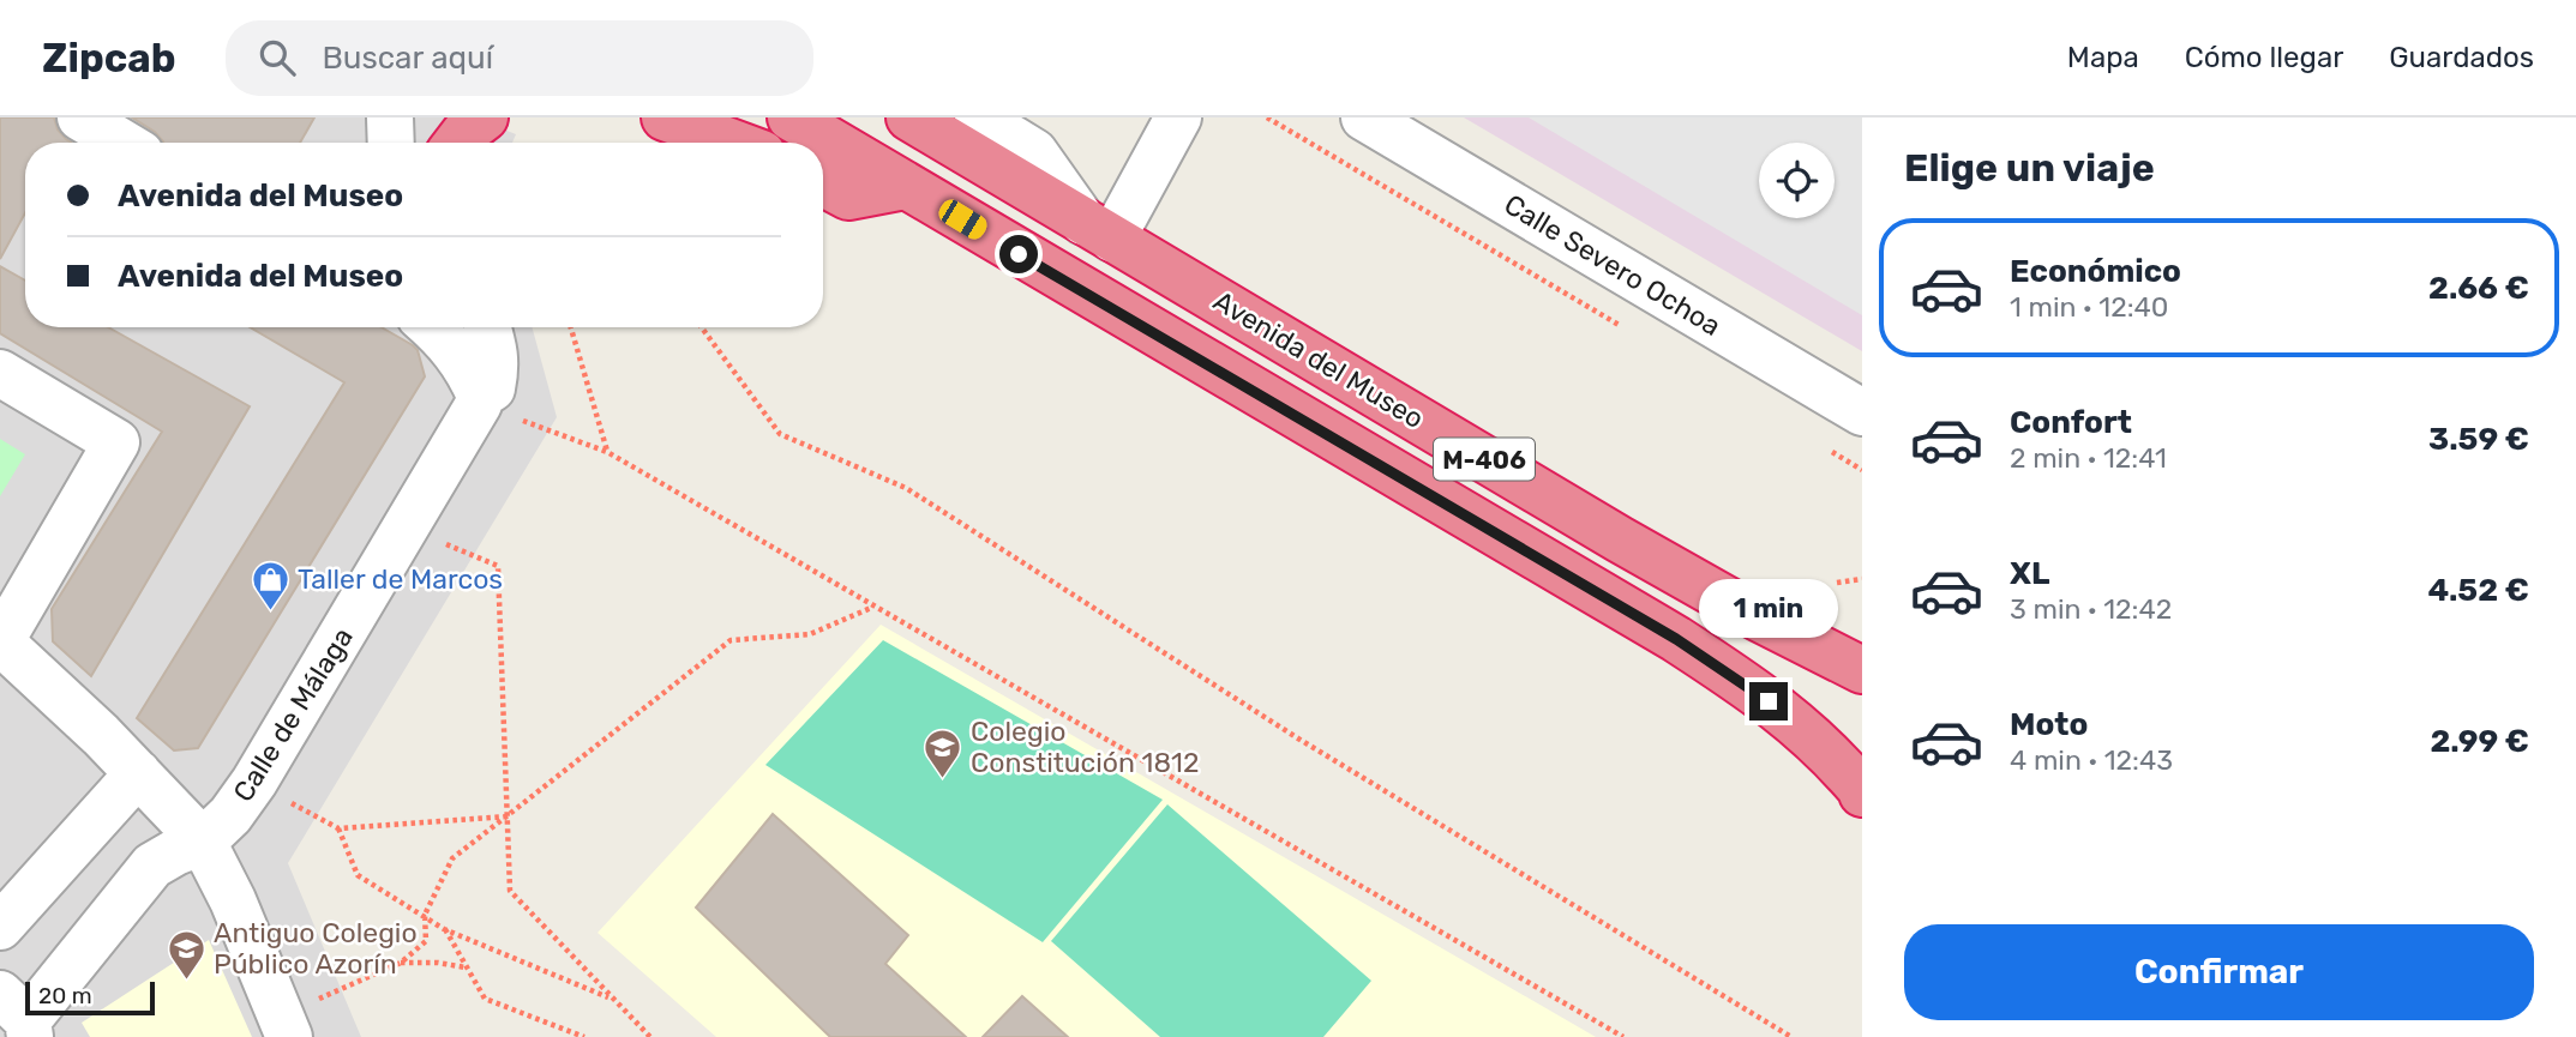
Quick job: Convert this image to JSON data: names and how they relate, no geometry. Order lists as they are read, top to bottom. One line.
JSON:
{"streets":{"highway":["Avenida del Museo","M-406"],"street":["Calle Severo Ochoa","Calle de Málaga"]},"places":{"shop":["Taller de Marcos"],"school or university":["Colegio Constitución 1812","Antiguo Colegio Público Azorín"]},"scale_bar":"20 m","page":{"header":"Zipcab","search":"Buscar aquí","nav":["Mapa","Cómo llegar","Guardados"],"heading":"Elige un viaje","banner":["Avenida del Museo","Avenida del Museo"],"list":[{"name":"Económico","note":"1 min · 12:40","value":"2.66 €"},{"name":"Confort","note":"2 min · 12:41","value":"3.59 €"},{"name":"XL","note":"3 min · 12:42","value":"4.52 €"},{"name":"Moto","note":"4 min · 12:43","value":"2.99 €"}],"bubble":"1 min","buttons":"Confirmar","scale":"20 m"}}
